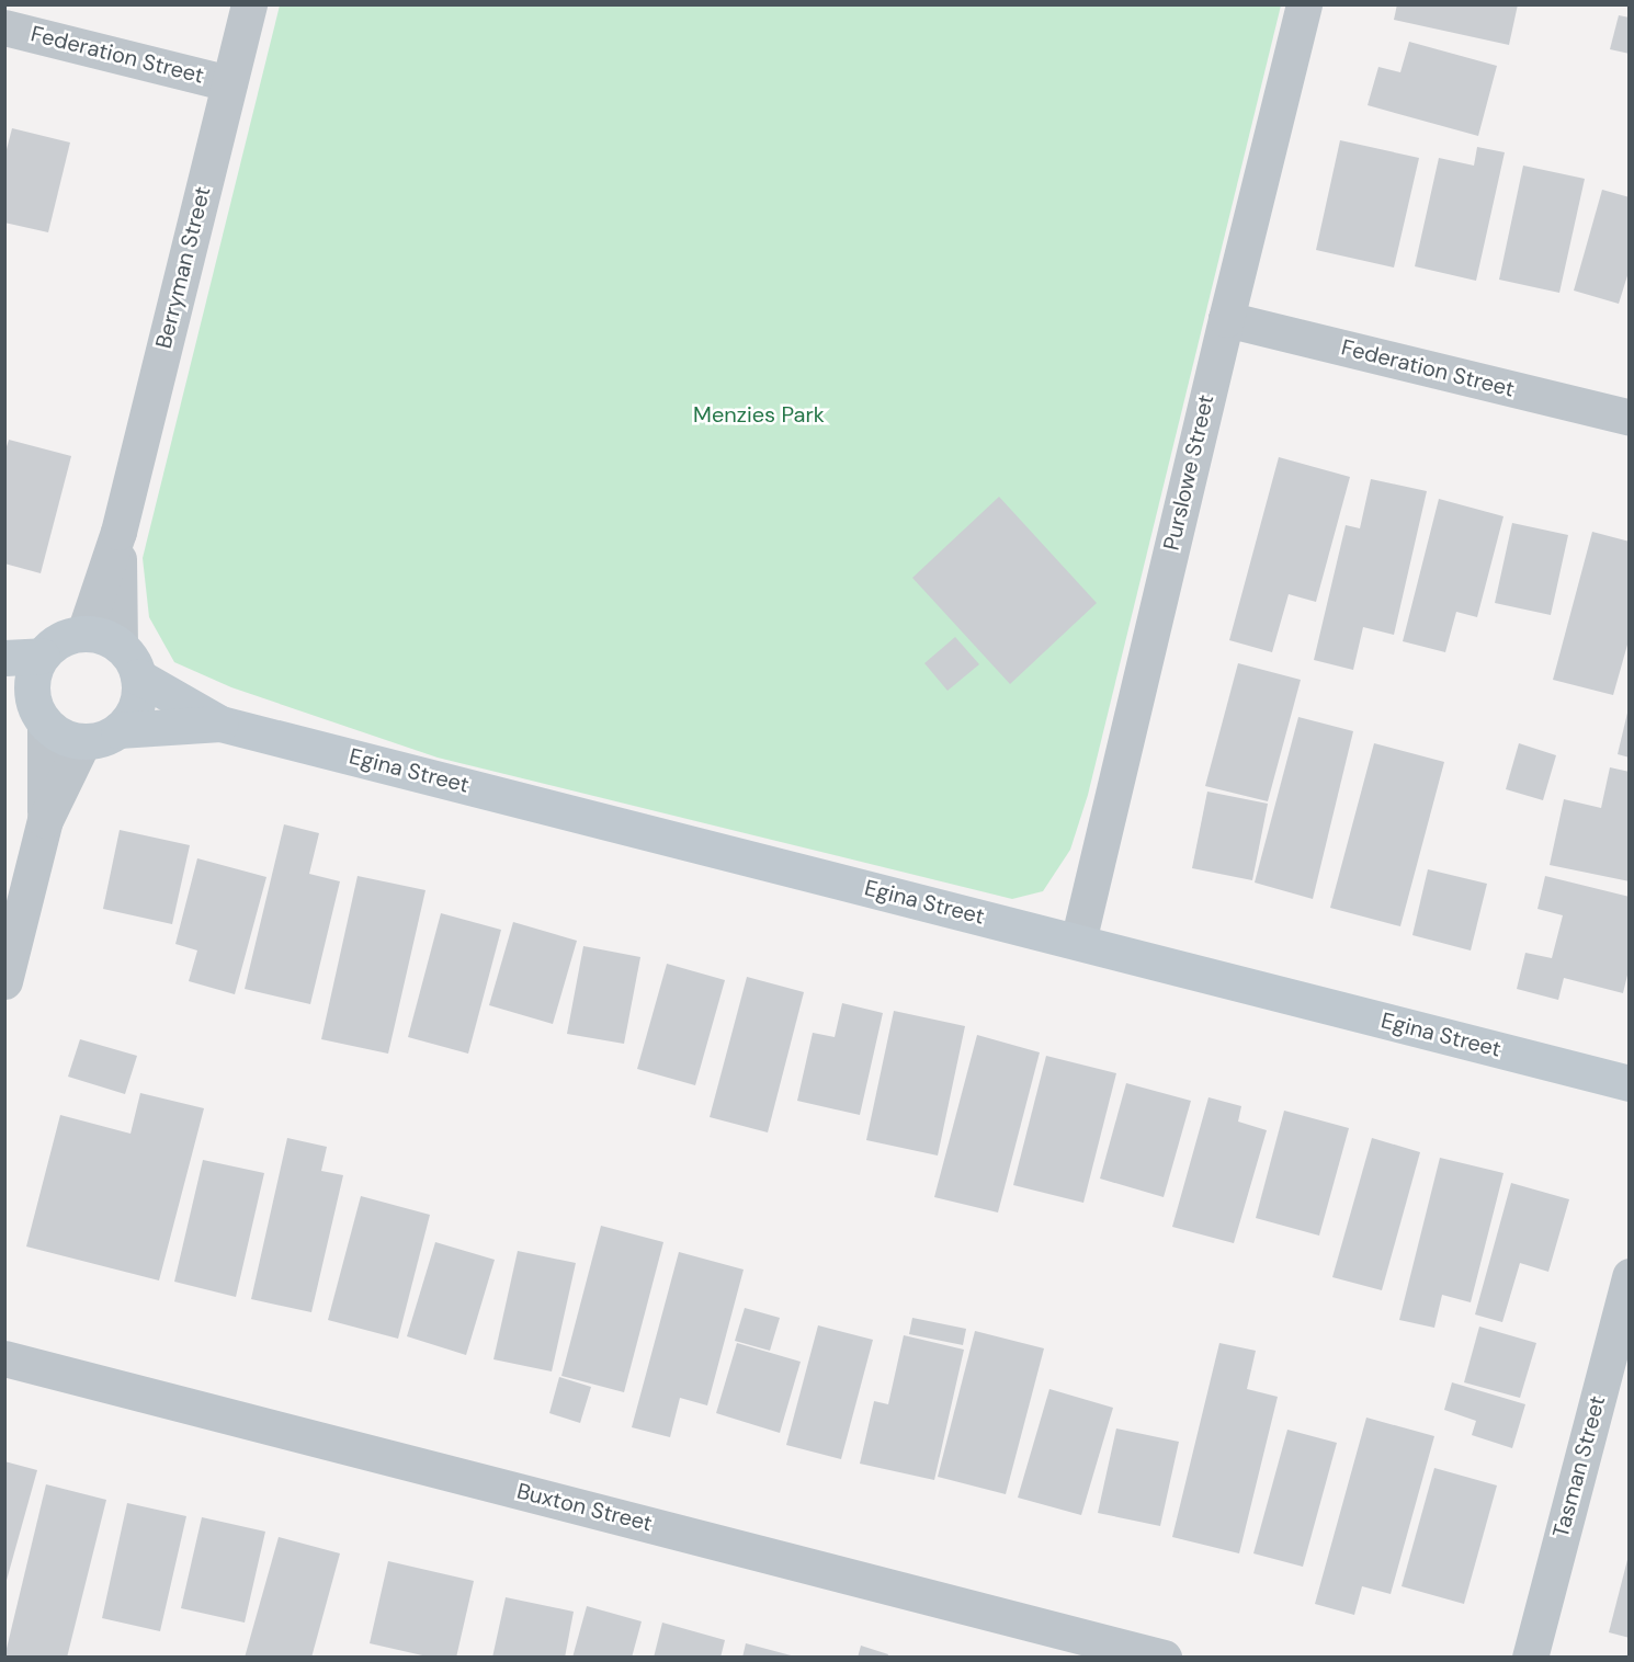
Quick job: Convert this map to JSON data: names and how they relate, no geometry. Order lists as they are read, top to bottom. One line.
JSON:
{"streets":{"street":["Federation Street","Berryman Street","Purslowe Street","Egina Street","Tasman Street","Buxton Street"]},"crossings":[["Federation Street","Berryman Street"],["Federation Street","Purslowe Street"],["Berryman Street","Egina Street"],["Purslowe Street","Egina Street"]],"parks":["Menzies Park"]}
